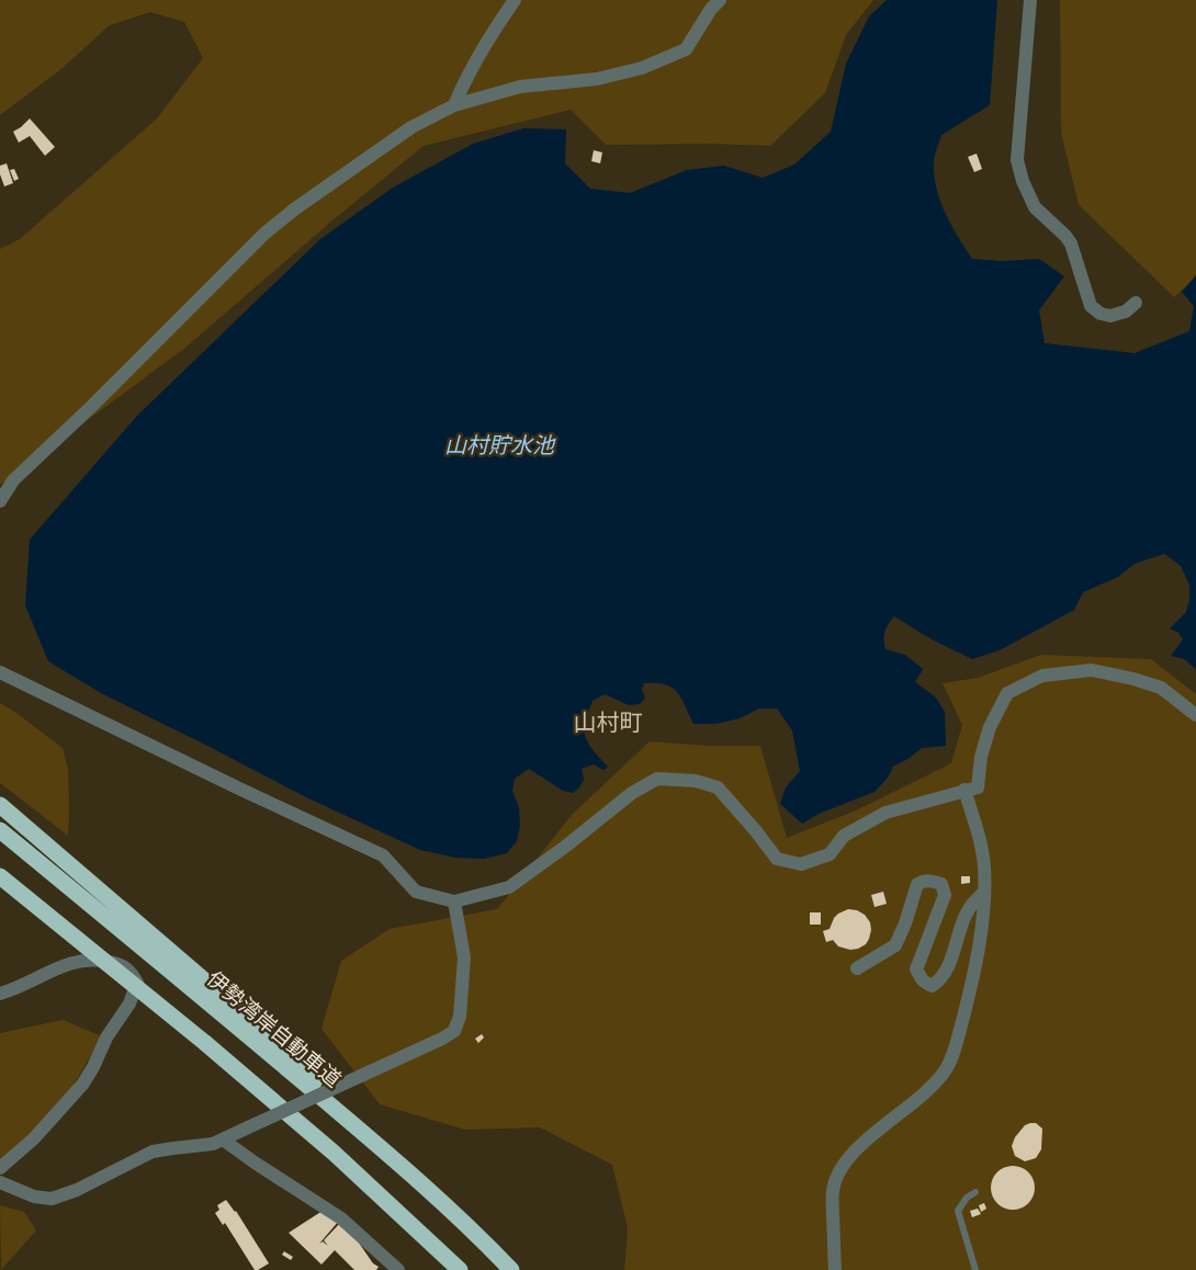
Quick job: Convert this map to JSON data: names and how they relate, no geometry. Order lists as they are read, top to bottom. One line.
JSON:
{"streets":{"highway":["伊勢湾岸自動車道"]},"districts":["山村町"],"water":["山村貯水池"]}
